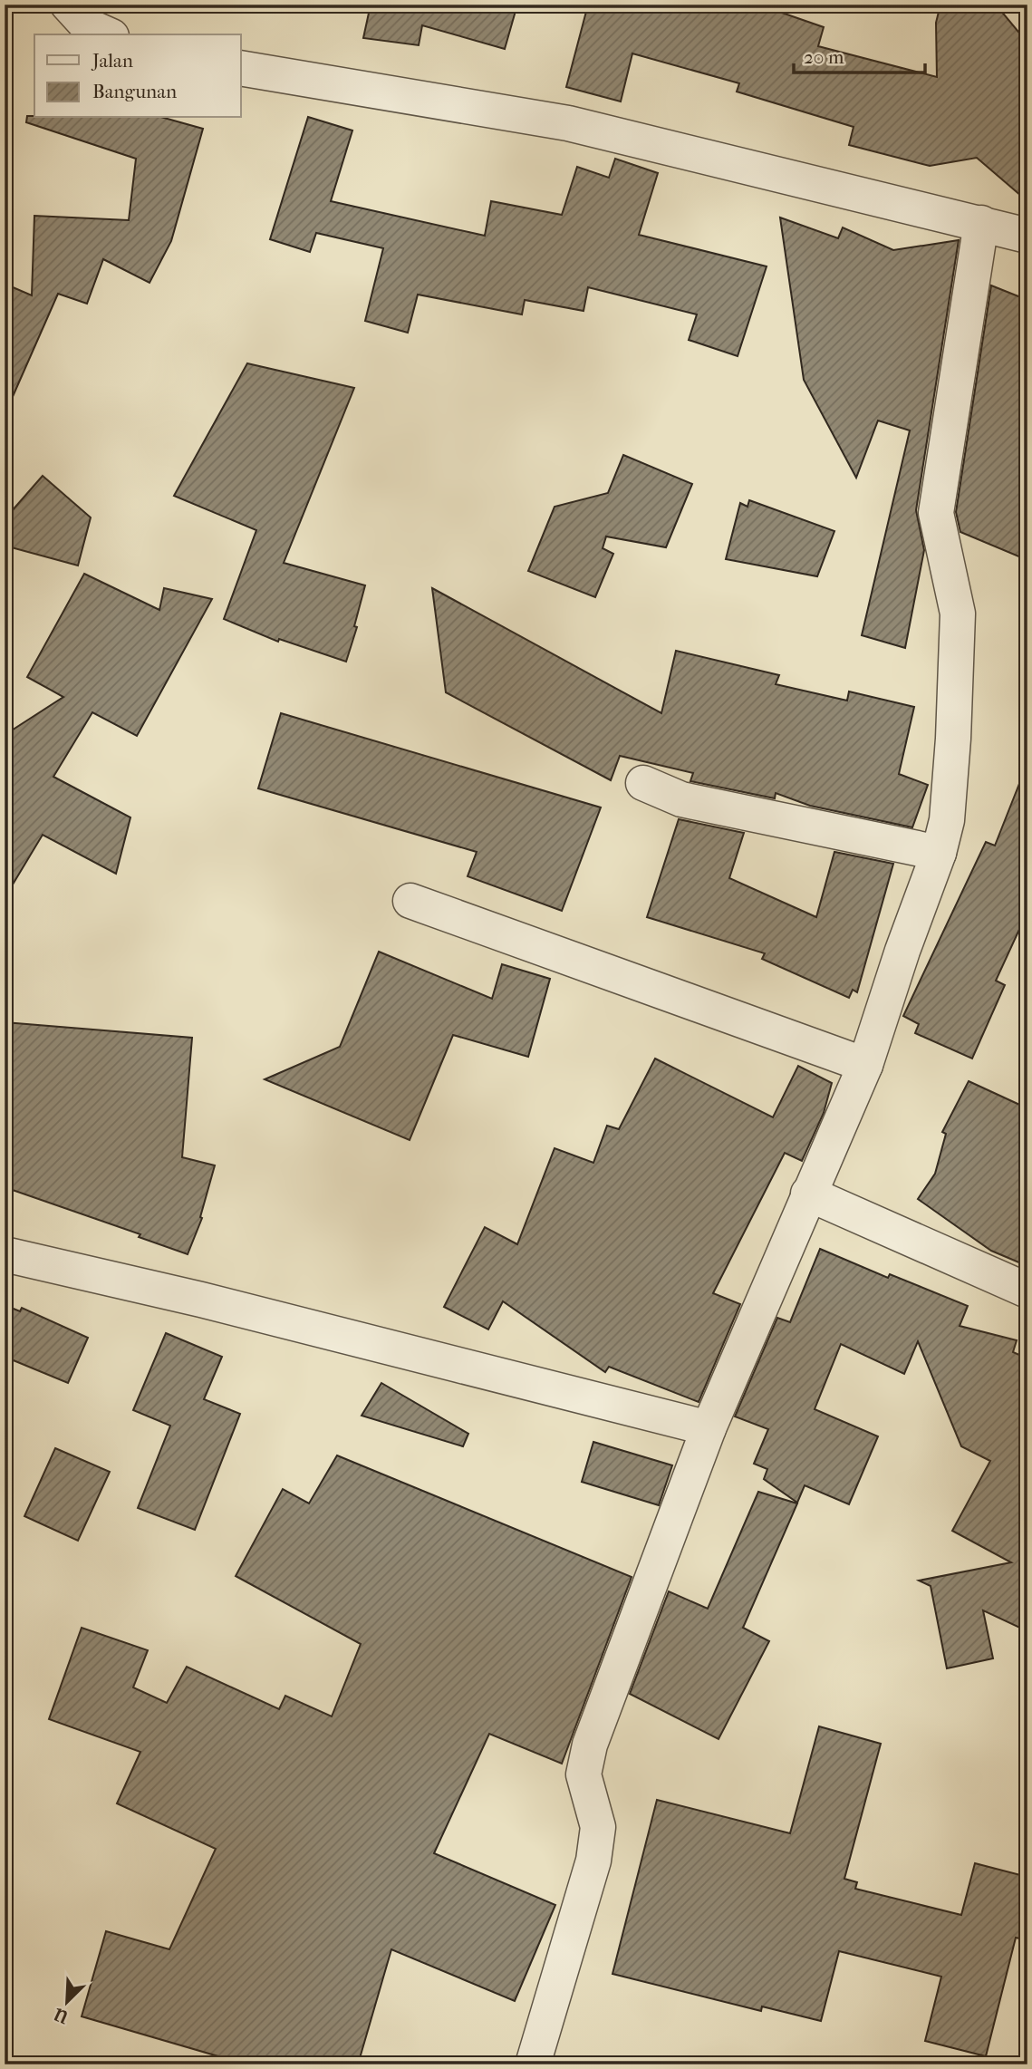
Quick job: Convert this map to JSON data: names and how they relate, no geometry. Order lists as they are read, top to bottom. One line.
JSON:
{"legend":["Jalan","Bangunan"],"scale_bar":"20 m","north":"bottom left"}
